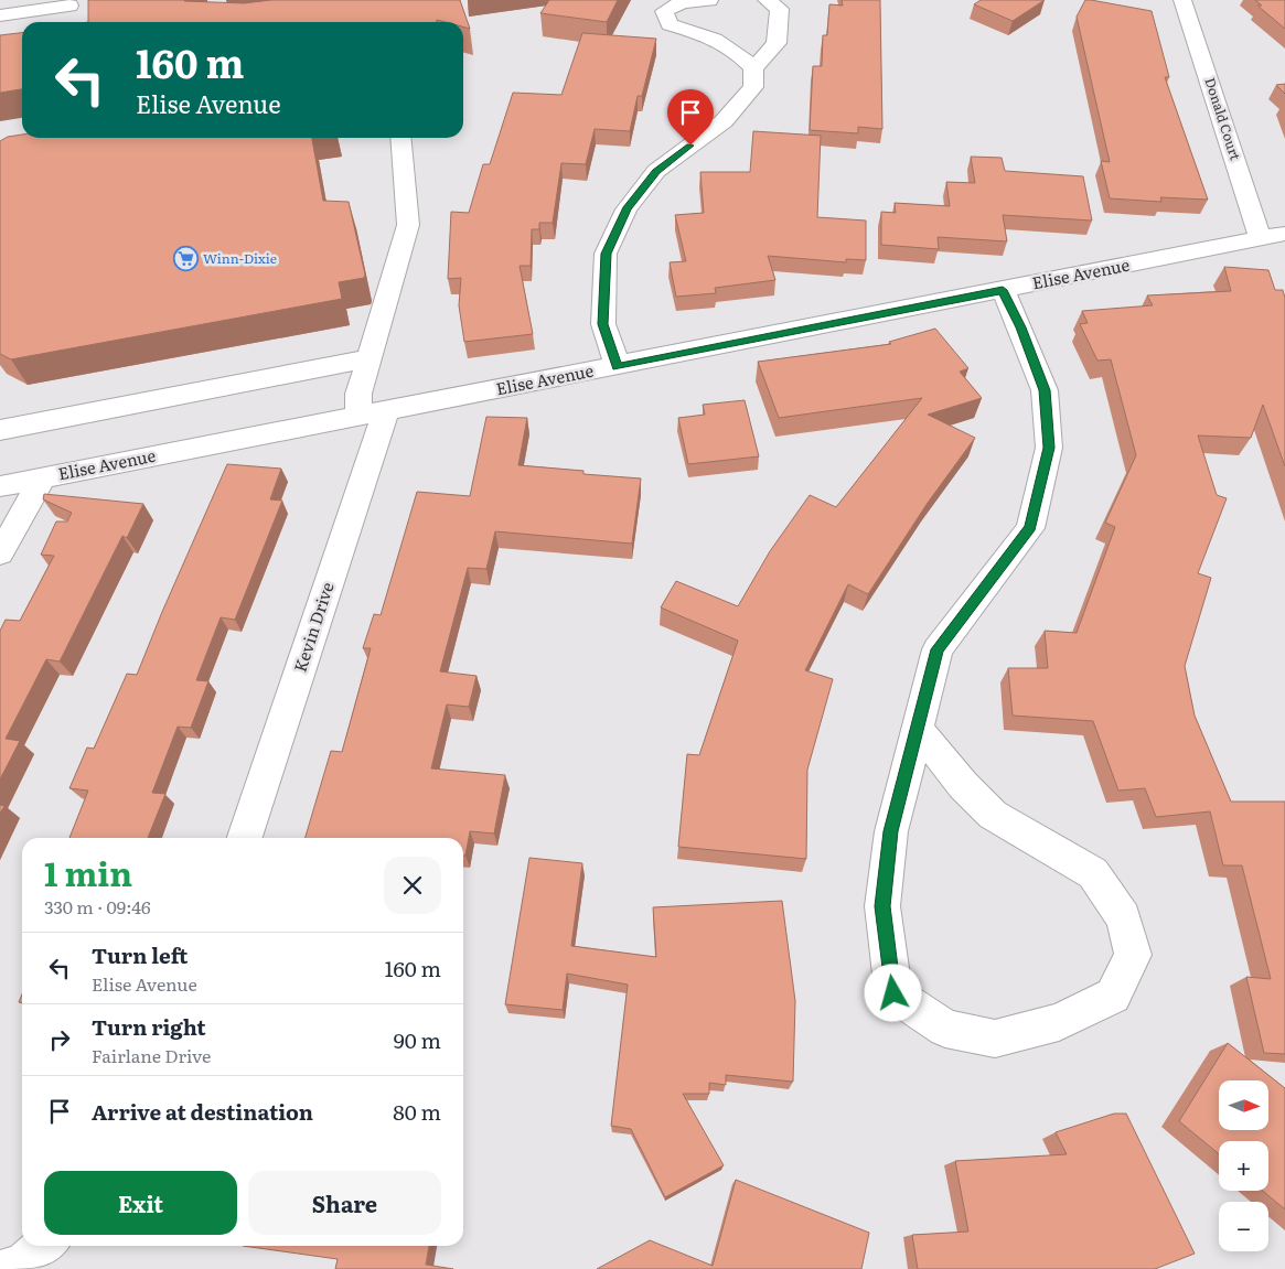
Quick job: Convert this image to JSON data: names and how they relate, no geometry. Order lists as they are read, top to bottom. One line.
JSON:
{"streets":{"street":["Donald Court","Elise Avenue","Kevin Drive"]},"crossings":[["Donald Court","Elise Avenue"],["Elise Avenue","Kevin Drive"]],"places":{"supermarket":["Winn-Dixie"]},"north":"right","page":{"turn":["160 m","Elise Avenue"],"heading":["1 min","330 m · 09:46"],"list":[{"name":"Turn left","note":"Elise Avenue","value":"160 m"},{"name":"Turn right","note":"Fairlane Drive","value":"90 m"},{"name":"Arrive at destination","value":"80 m"}],"map_buttons":["+","−"],"buttons":["Exit","Share"]}}
